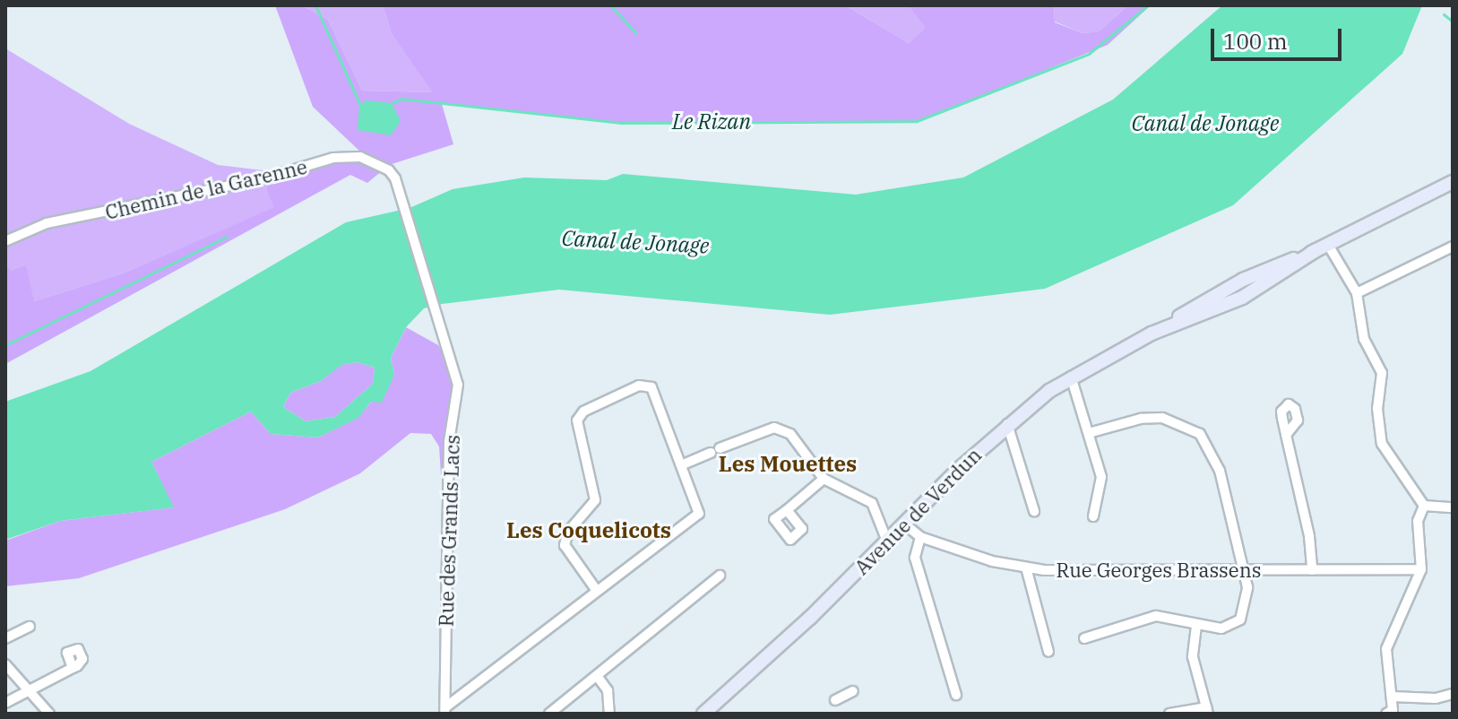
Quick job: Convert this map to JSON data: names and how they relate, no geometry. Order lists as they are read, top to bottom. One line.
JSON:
{"streets":{"main road":["Avenue de Verdun"],"street":["Chemin de la Garenne","Rue des Grands Lacs","Rue Georges Brassens"]},"crossings":[["Chemin de la Garenne","Rue des Grands Lacs"],["Avenue de Verdun","Rue Georges Brassens"]],"districts":["Les Mouettes","Les Coquelicots"],"water":["Le Rizan","Canal de Jonage"],"scale_bar":"100 m"}
